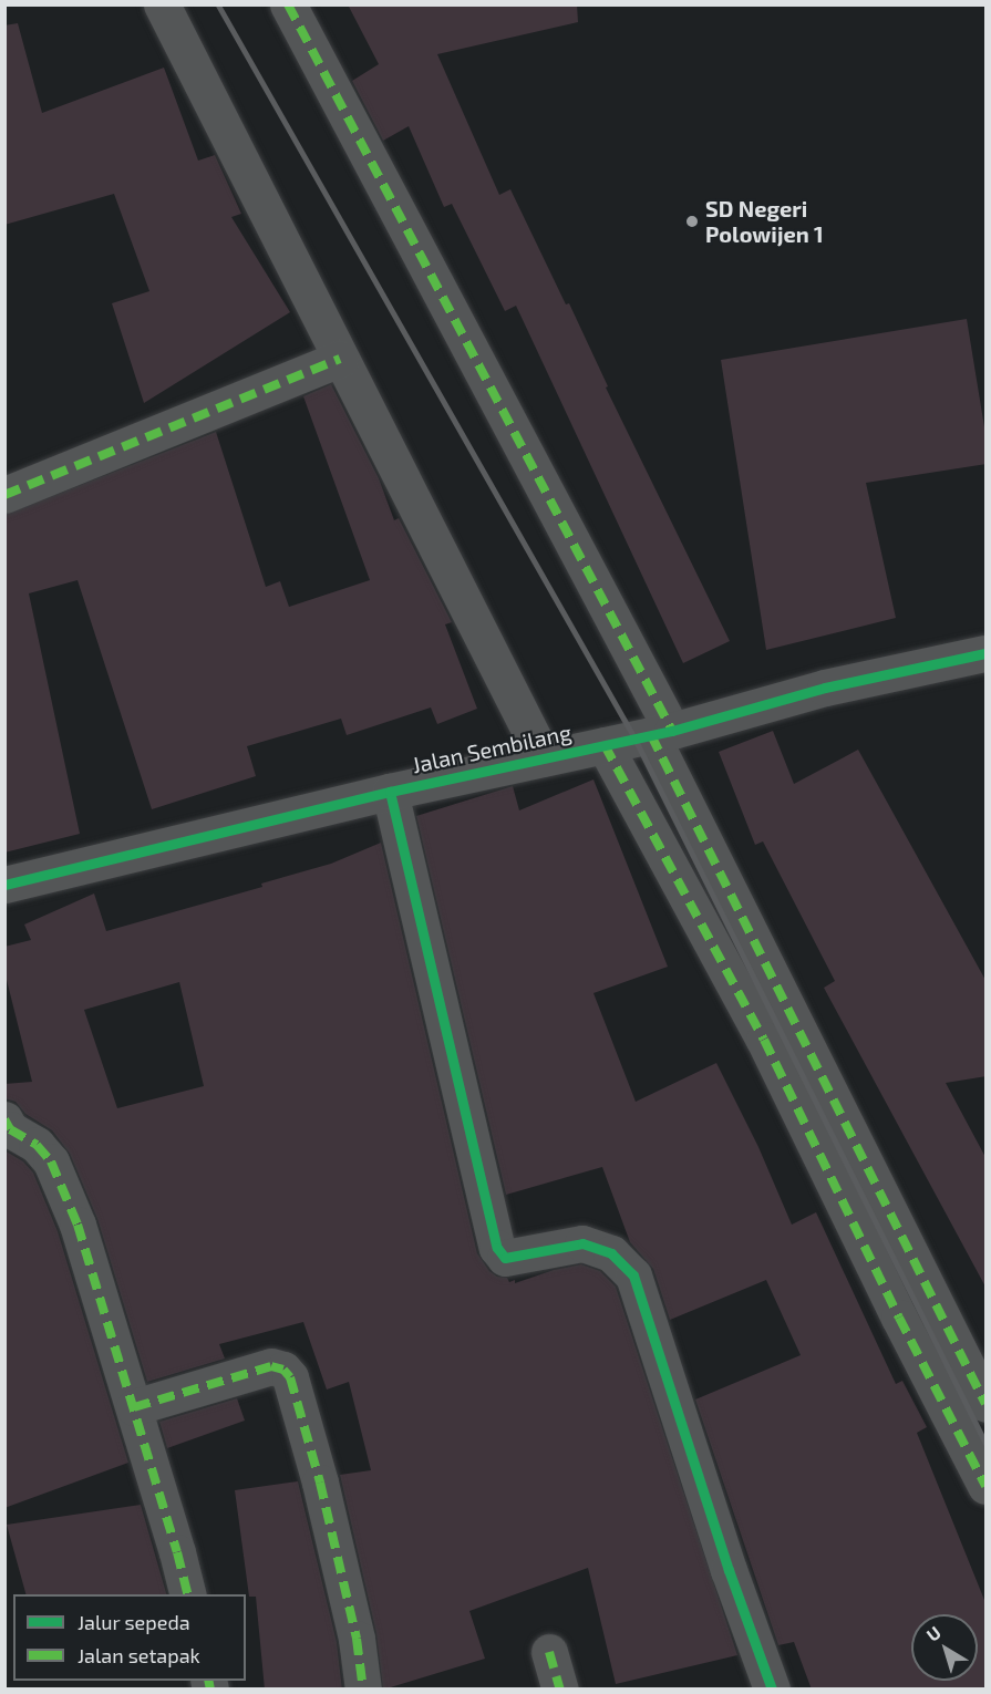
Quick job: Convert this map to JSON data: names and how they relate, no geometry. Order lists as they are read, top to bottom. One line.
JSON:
{"streets":{"street":["Jalan Sembilang"]},"places":["SD Negeri Polowijen 1"],"legend":["Jalur sepeda","Jalan setapak"],"north":"top left"}
